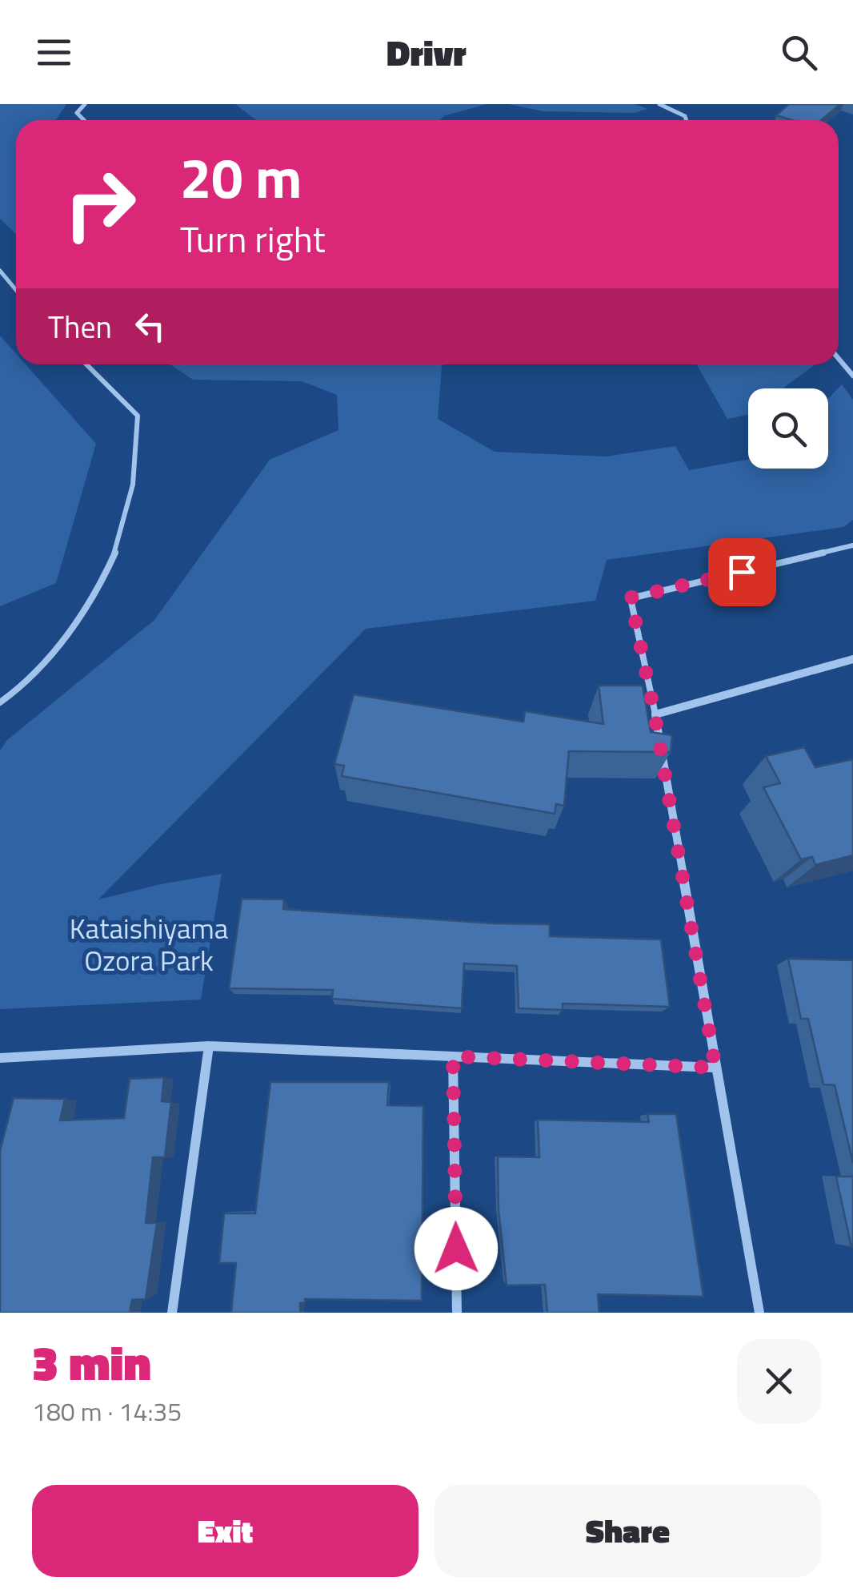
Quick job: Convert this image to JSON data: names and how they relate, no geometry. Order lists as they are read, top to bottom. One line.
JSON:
{"parks":["Kataishiyama Ozora Park"],"page":{"header":"Drivr","turn":["20 m","Turn right"],"then":"Then","heading":["3 min","180 m · 14:35"],"buttons":["Exit","Share"]}}
